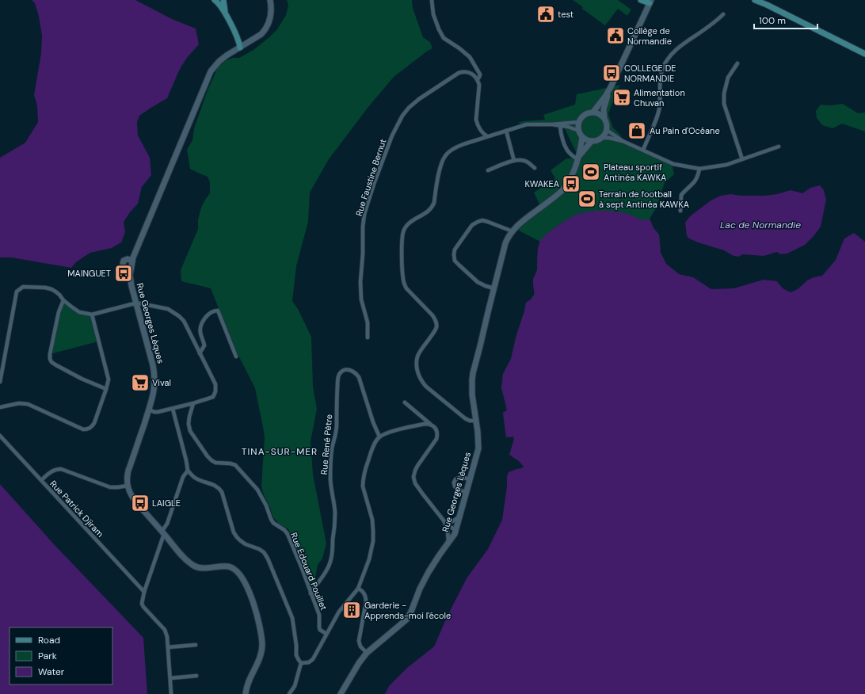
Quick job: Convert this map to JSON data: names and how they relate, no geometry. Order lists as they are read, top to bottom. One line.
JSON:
{"streets":{"main road":["Rue Georges Lèques"],"street":["Rue Faustine Bernut","Rue René Pètre","Rue Patrick Djiram","Rue Edouard Pouillet"]},"crossings":[["Rue René Pètre","Rue Edouard Pouillet"]],"districts":["TINA-SUR-MER"],"water":["Lac de Normandie"],"places":{"public building":["test","Collège de Normandie"],"bus stop":["COLLEGE DE NORMANDIE","KWAKEA","MAINGUET","LAIGLE"],"supermarket":["Alimentation Chuvan","Vival"],"shop":["Au Pain d'Océane"],"sports":["Plateau sportif Antinéa KAWKA","Terrain de football à sept Antinéa KAWKA"],"building":["Garderie - Apprends-moi l'école"]},"legend":["Road","Park","Water"],"scale_bar":"100 m"}
